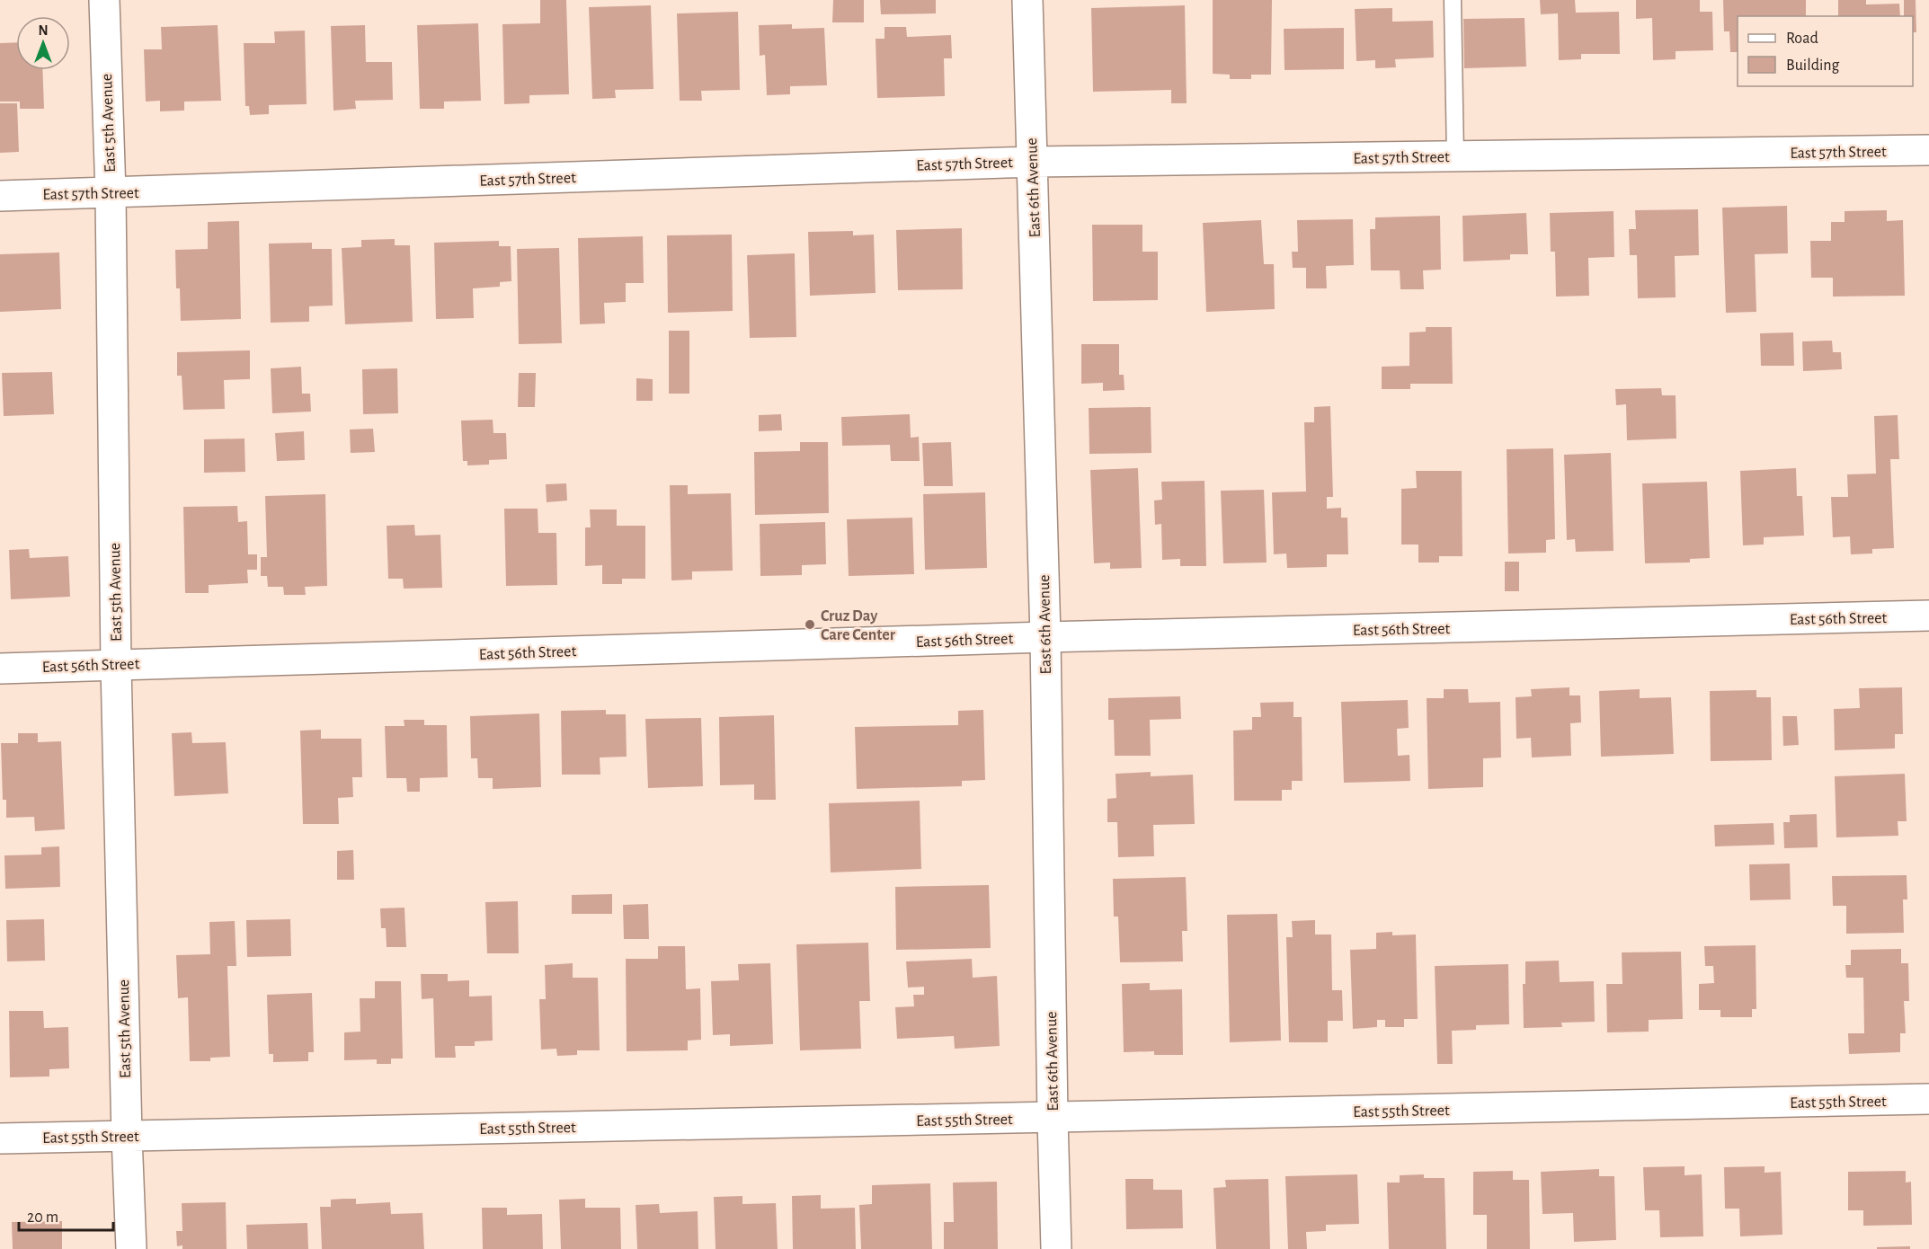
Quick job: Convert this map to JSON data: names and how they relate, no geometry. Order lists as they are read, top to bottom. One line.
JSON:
{"streets":{"street":["East 5th Avenue","East 57th Street","East 6th Avenue","East 56th Street","East 55th Street"]},"crossings":[["East 5th Avenue","East 57th Street"],["East 5th Avenue","East 56th Street"],["East 5th Avenue","East 55th Street"],["East 57th Street","East 6th Avenue"],["East 6th Avenue","East 56th Street"],["East 6th Avenue","East 55th Street"]],"places":["Cruz Day Care Center"],"legend":["Road","Building"],"scale_bar":"20 m","north":"top"}
